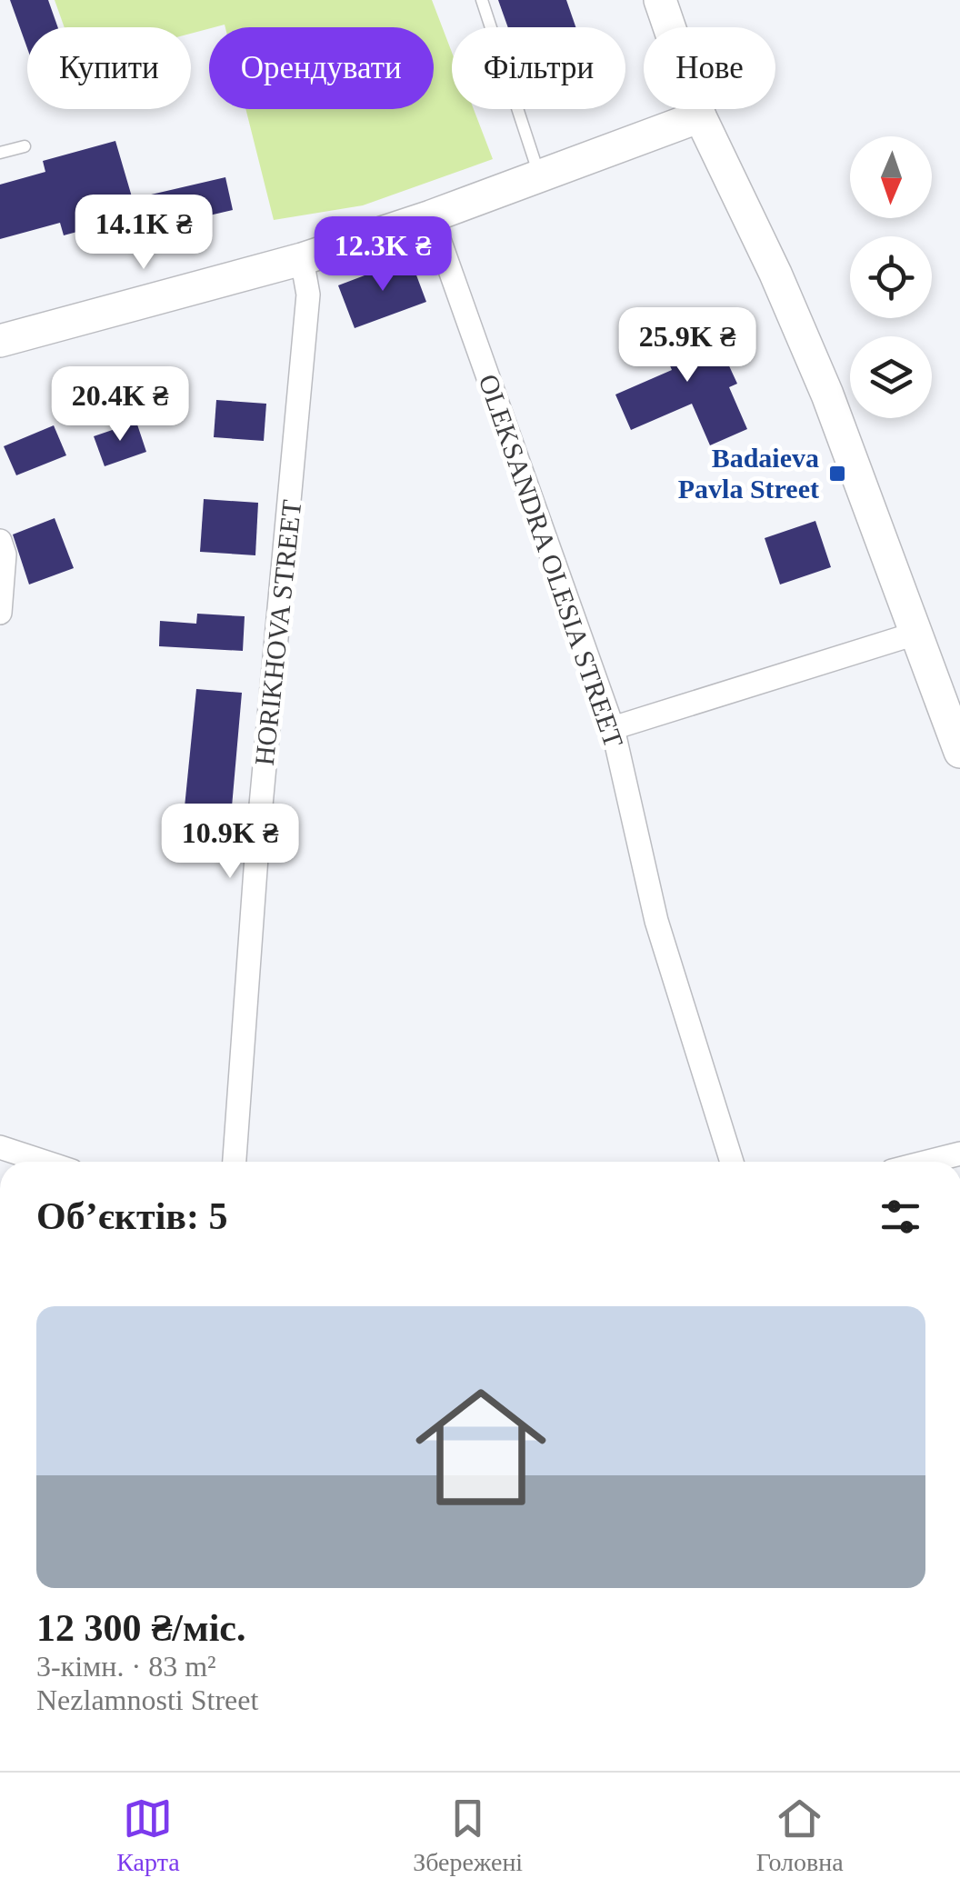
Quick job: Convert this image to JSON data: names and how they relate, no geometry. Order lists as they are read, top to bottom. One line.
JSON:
{"streets":{"street":["OLEKSANDRA OLESIA STREET","HORIKHOVA STREET"]},"places":{"transit":["Badaieva Pavla Street"]},"north":"bottom","page":{"chip":["Купити","Орендувати","Фільтри","Нове"],"price":["14.1K ₴","12.3K ₴","25.9K ₴","20.4K ₴","10.9K ₴"],"heading":"Об’єктів: 5","list":[{"name":"12 300 ₴/міс.","note":"3-кімн. · 83 m² · Nezlamnosti Street"}],"tabs":["Карта","Збережені","Головна"]}}
